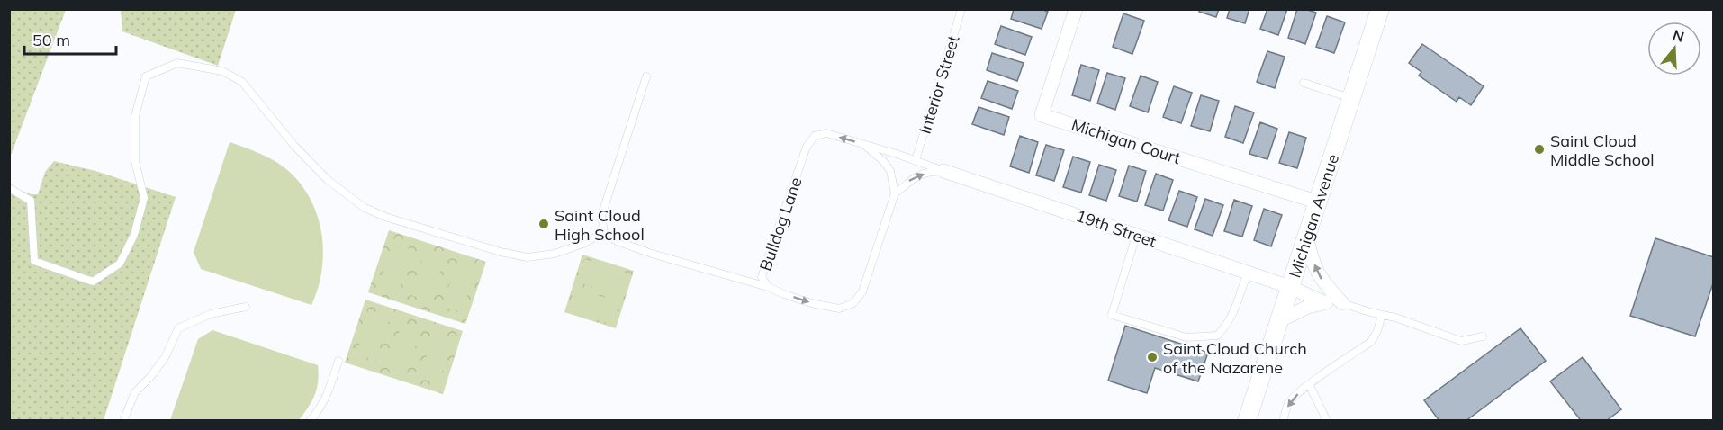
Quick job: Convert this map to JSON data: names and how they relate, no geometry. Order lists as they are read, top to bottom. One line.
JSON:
{"streets":{"street":["Michigan Court","Michigan Avenue","19th Street"],"lane":["Interior Street","Bulldog Lane"]},"crossings":[["Interior Street","Bulldog Lane"],["Michigan Court","Michigan Avenue"],["Michigan Avenue","19th Street"],["Bulldog Lane","19th Street"]],"places":["Saint Cloud Middle School","Saint Cloud High School","Saint Cloud Church of the Nazarene"],"scale_bar":"50 m","north":"top"}
